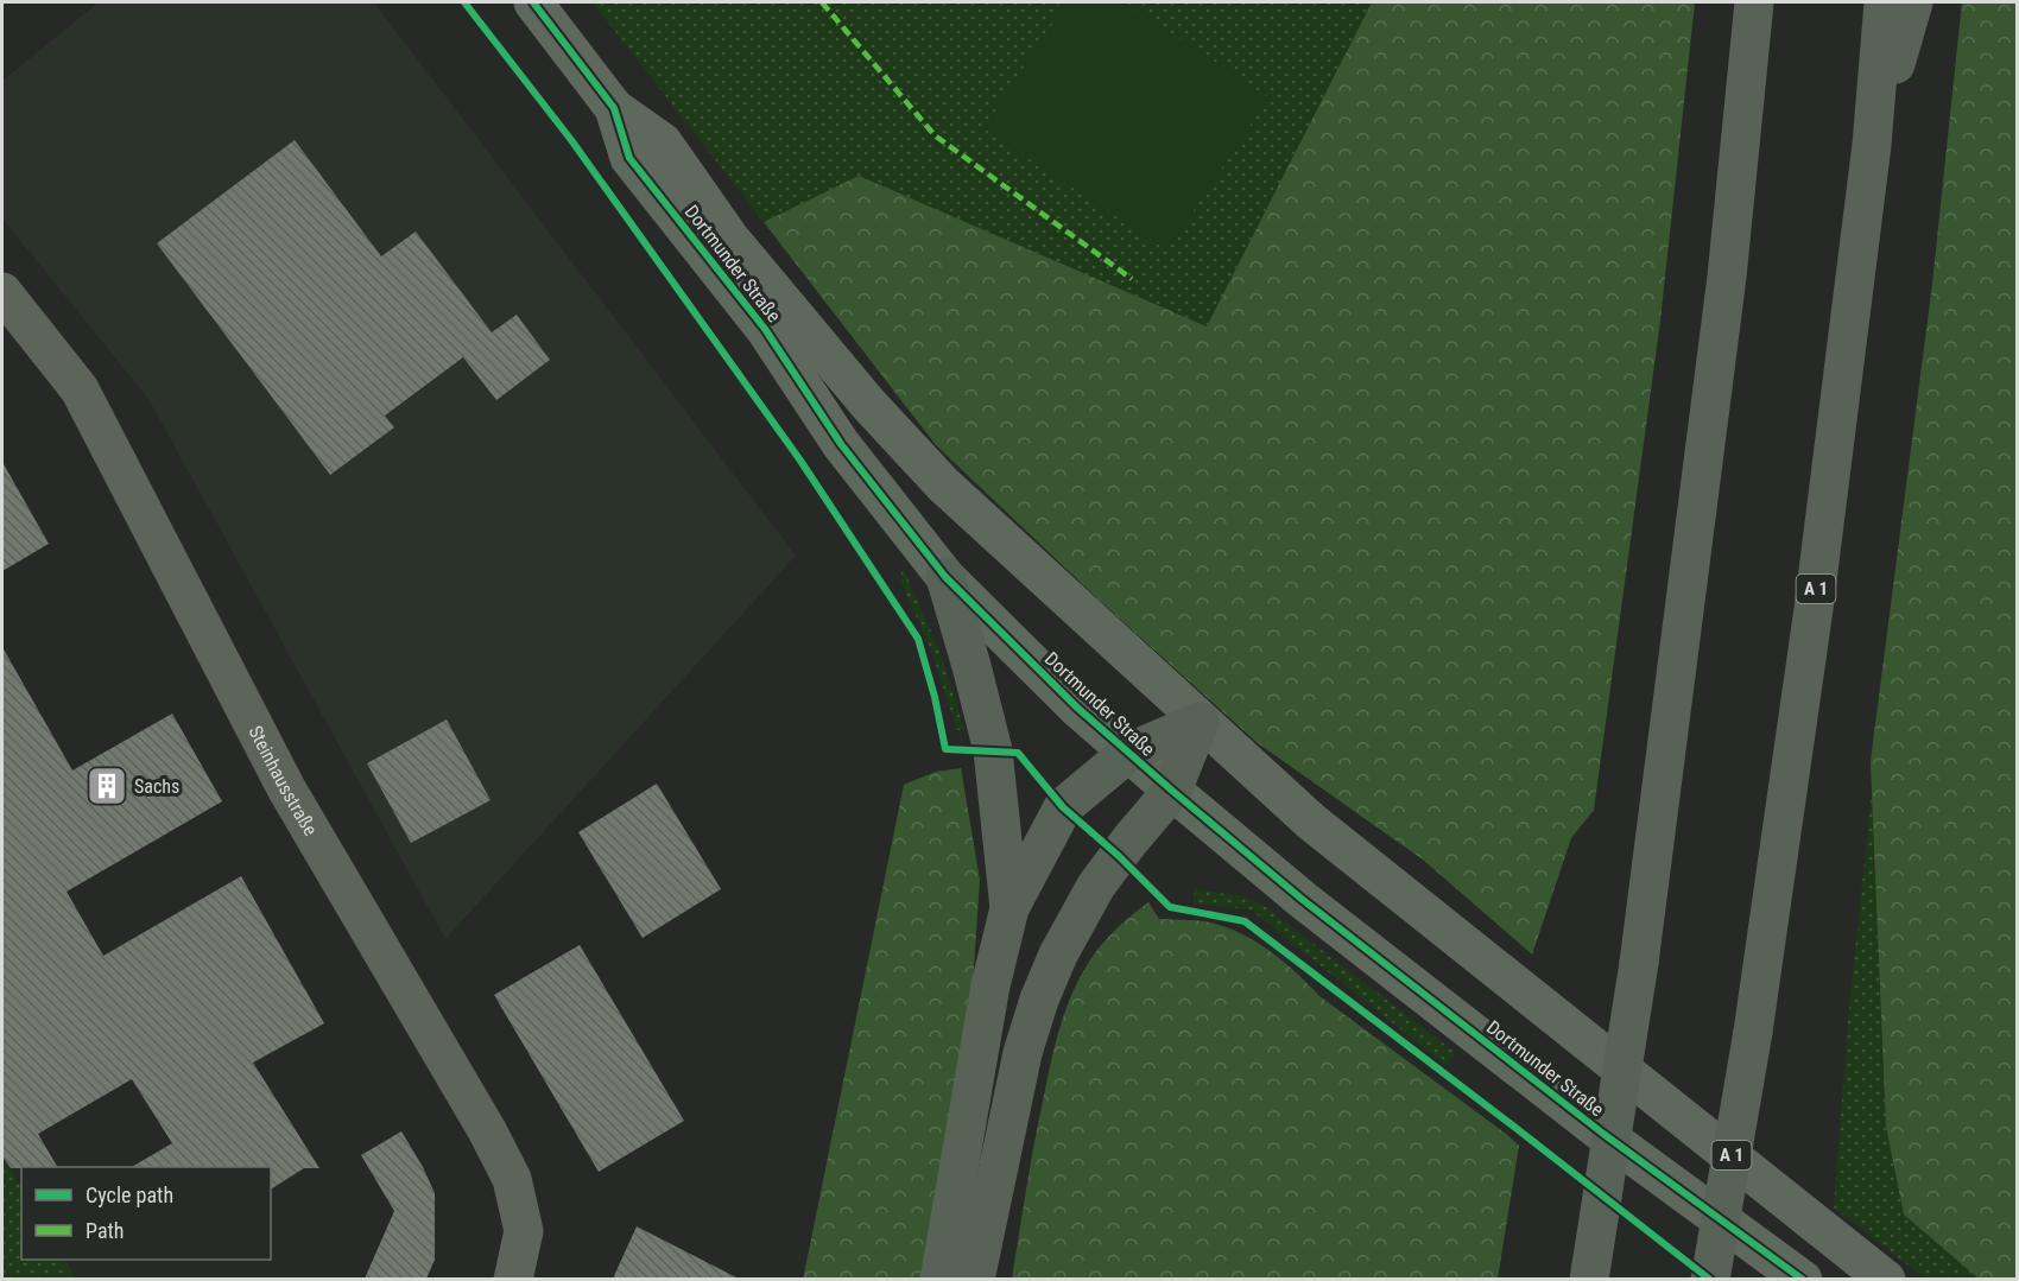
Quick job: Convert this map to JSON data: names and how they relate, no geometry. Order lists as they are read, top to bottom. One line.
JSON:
{"streets":{"highway":["A 1"],"main road":["Dortmunder Straße"],"street":["Steinhausstraße"]},"places":{"building":["Sachs"]},"legend":["Cycle path","Path"]}
